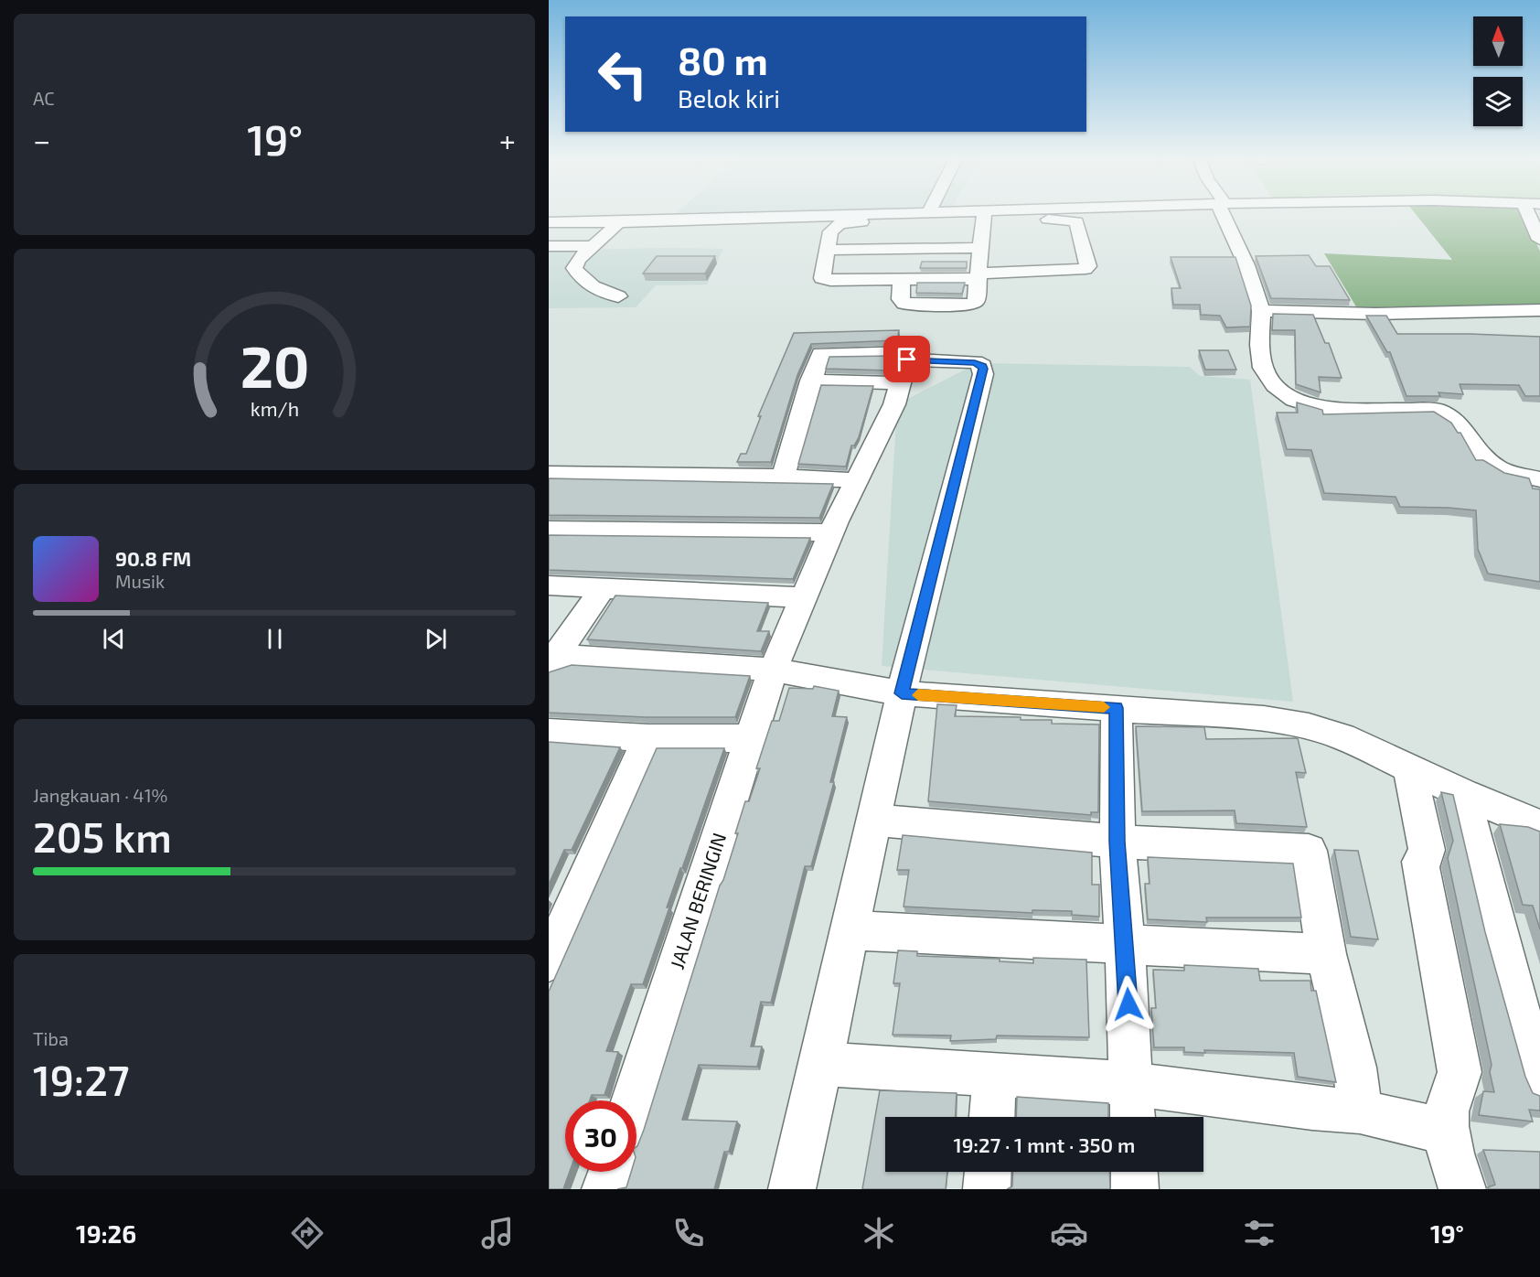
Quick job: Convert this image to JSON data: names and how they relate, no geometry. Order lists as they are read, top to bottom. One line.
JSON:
{"streets":{"street":["JALAN BERINGIN"]},"north":"top","page":{"tile":["AC",["Jangkauan · 41%","205 km"],["Tiba","19:27"]],"turn":["80 m","Belok kiri"],"heat":["−","19°","+"],"song":["90.8 FM","Musik"],"limit":"30","trip":"19:27 · 1 mnt · 350 m","tabs":["19:26","19°"],"gauge":["20","km/h"]}}
